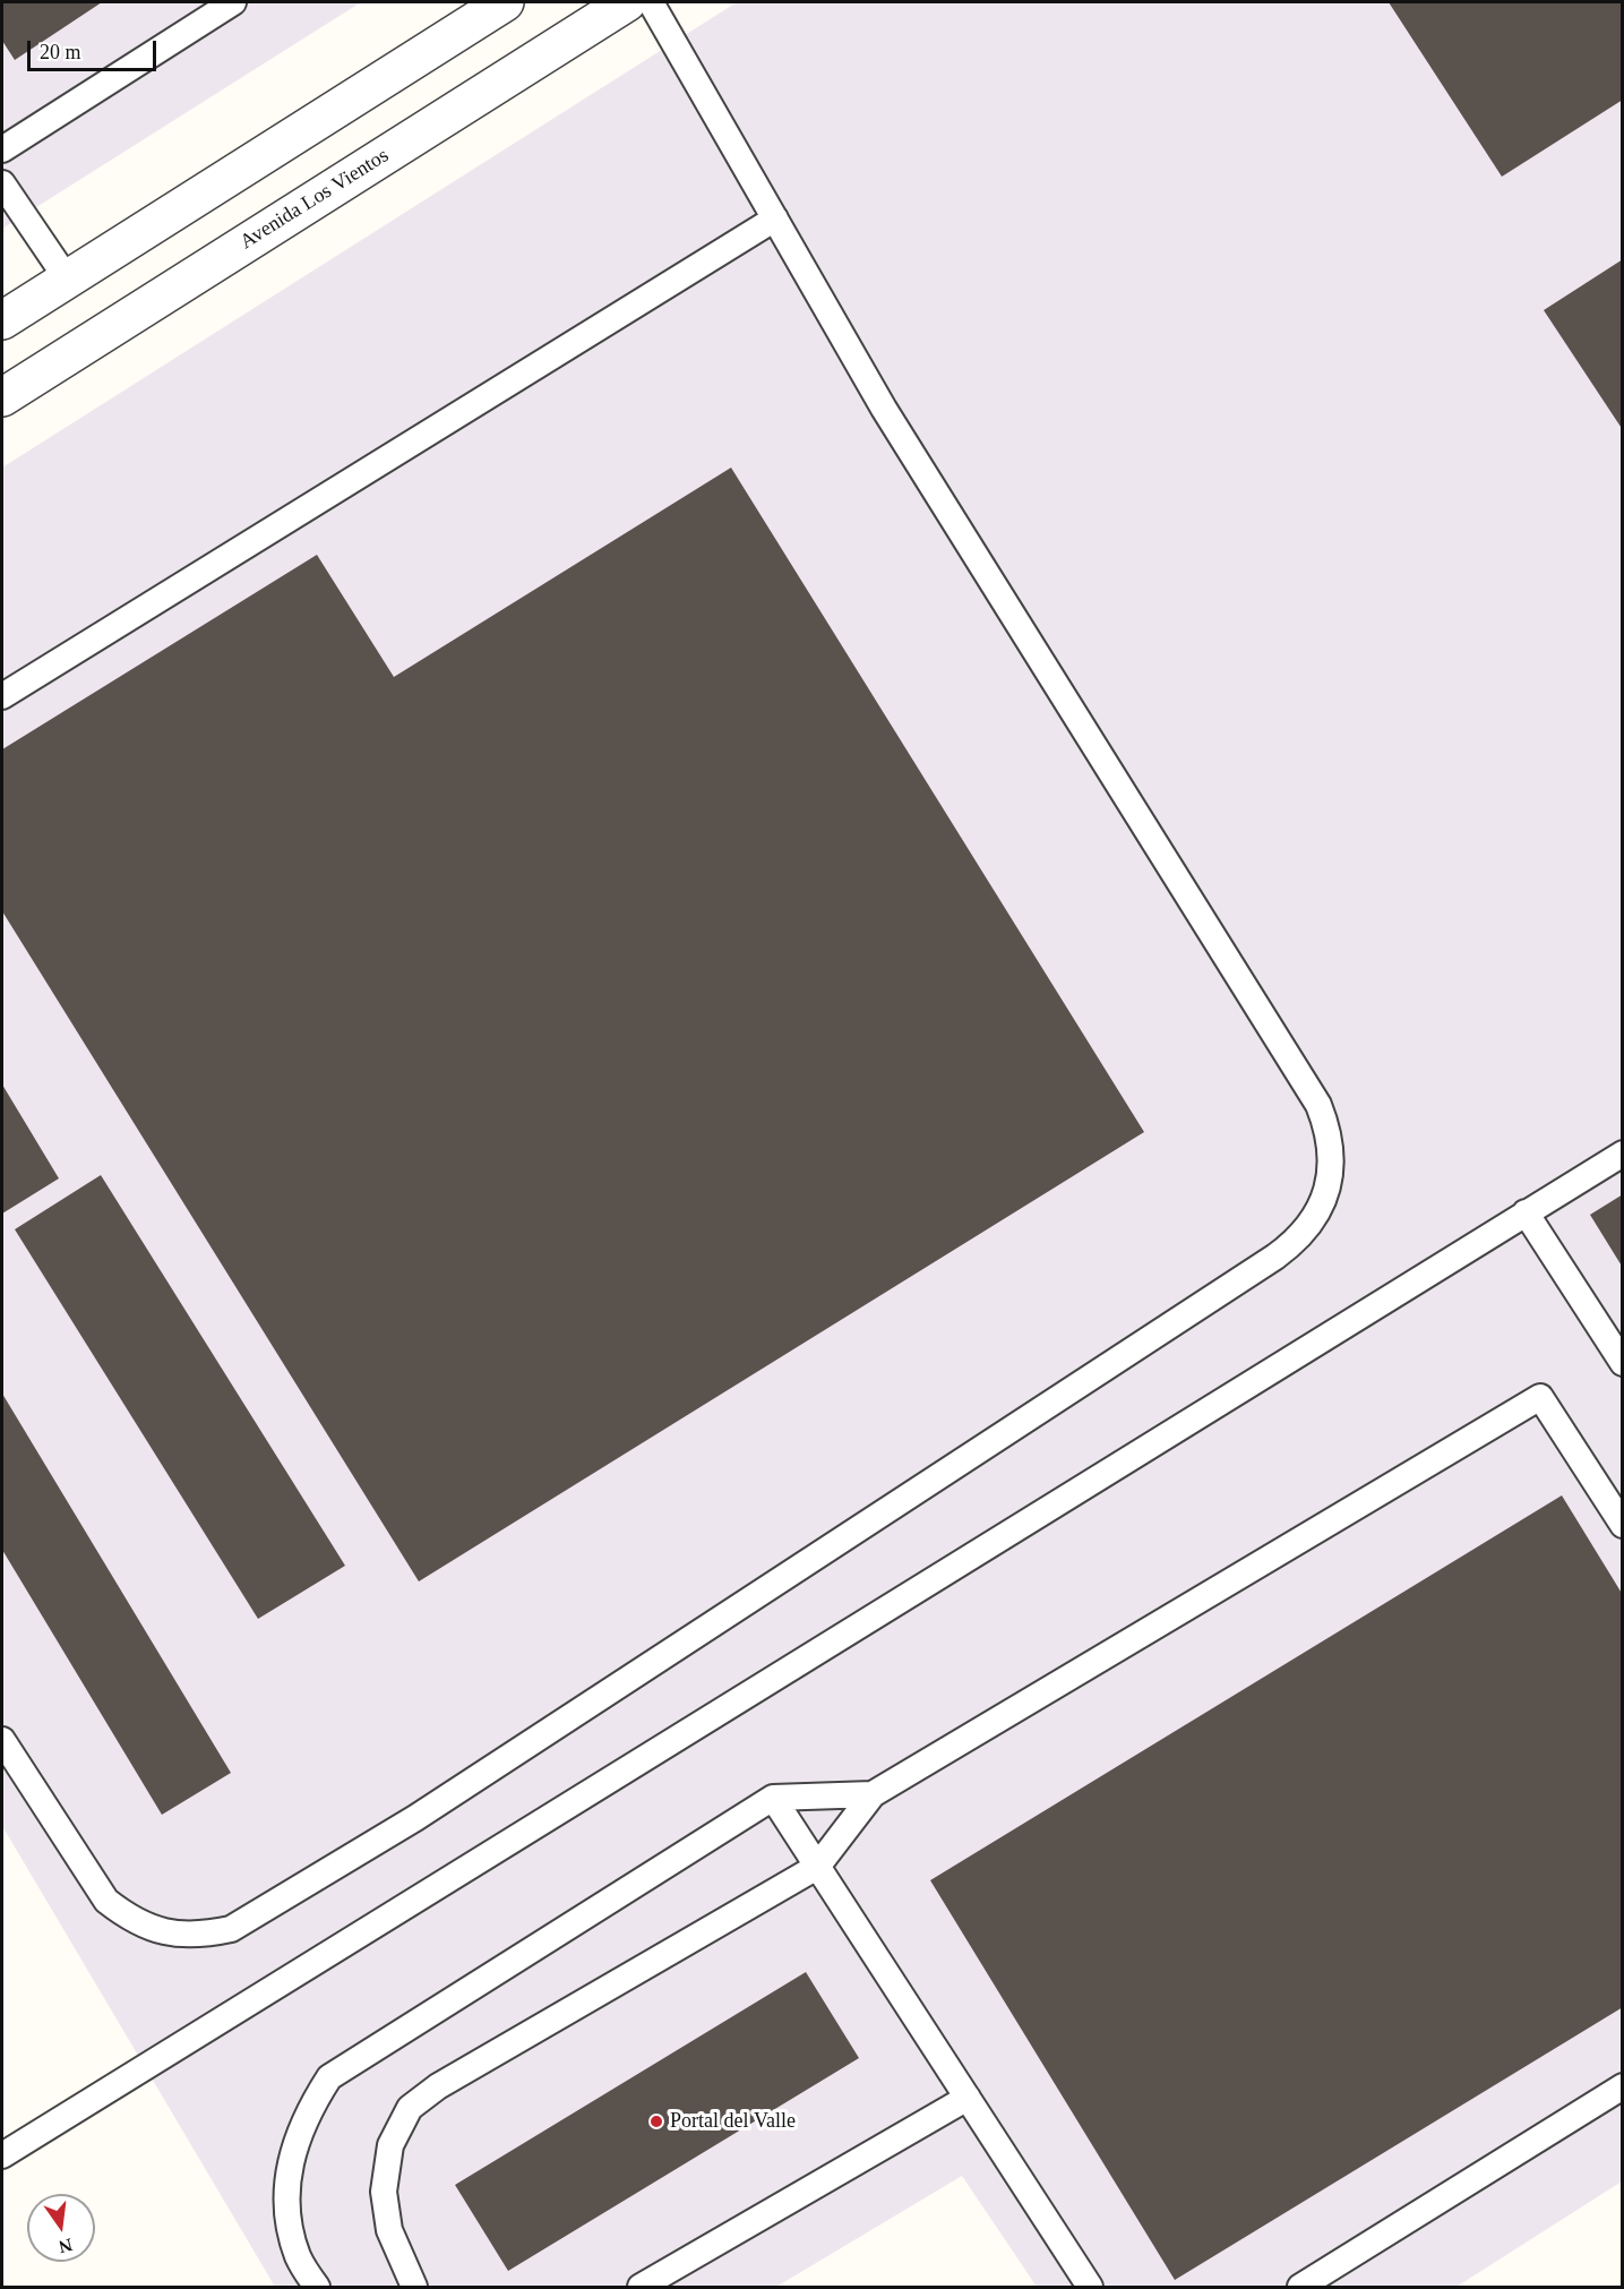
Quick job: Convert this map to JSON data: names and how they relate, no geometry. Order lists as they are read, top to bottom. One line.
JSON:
{"streets":{"street":["Avenida Los Vientos"]},"places":["Portal del Valle"],"scale_bar":"20 m","north":"bottom"}
